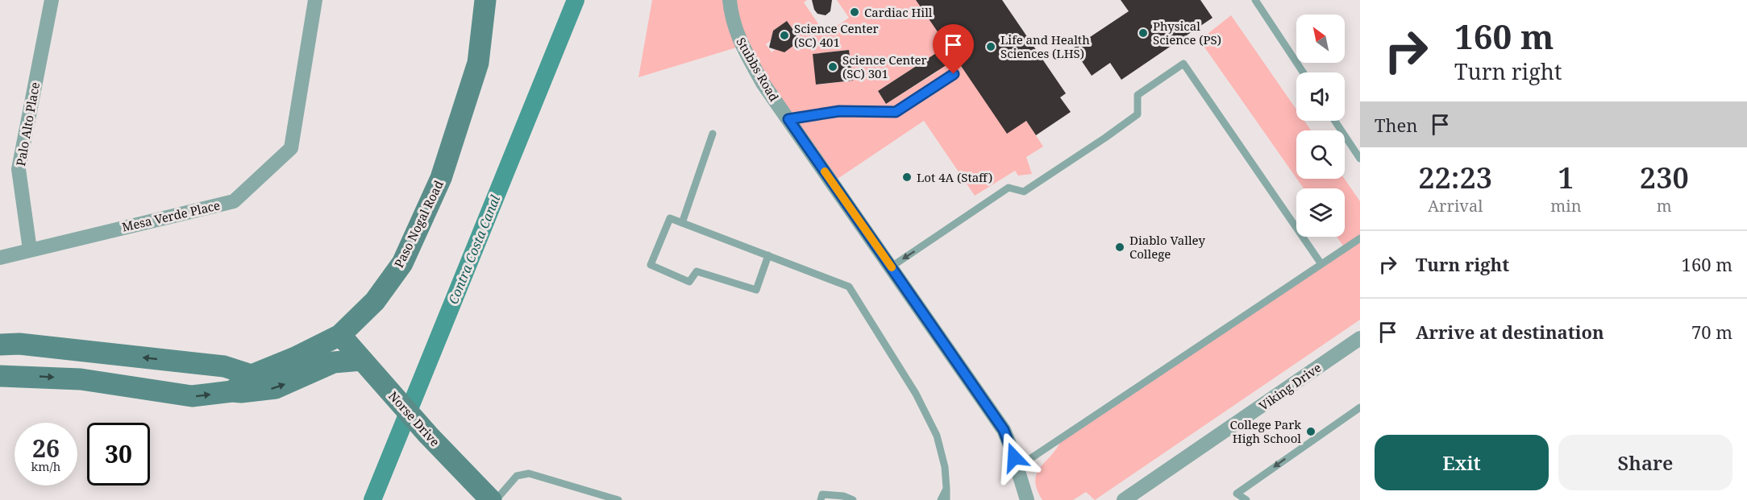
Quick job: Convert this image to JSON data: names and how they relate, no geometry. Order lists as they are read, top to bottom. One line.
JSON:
{"streets":{"street":["Stubbs Road","Palo Alto Place","Mesa Verde Place","Paso Nogal Road","Viking Drive","Norse Drive"]},"crossings":[["Palo Alto Place","Mesa Verde Place"],["Paso Nogal Road","Norse Drive"]],"water":["Contra Costa Canal"],"places":["Cardiac Hill","Physical Science (PS)","Science Center (SC) 401","Life and Health Sciences (LHS)","Science Center (SC) 301","Lot 4A (Staff)","Diablo Valley College","College Park High School"],"north":"top left","page":{"turn":["160 m","Turn right"],"then":"Then","eta":["22:23","Arrival","1","min","230","m"],"list":[{"name":"Turn right","value":"160 m"},{"name":"Arrive at destination","value":"70 m"}],"speed":"26 km/h","limit":"30","buttons":["Exit","Share"]}}
